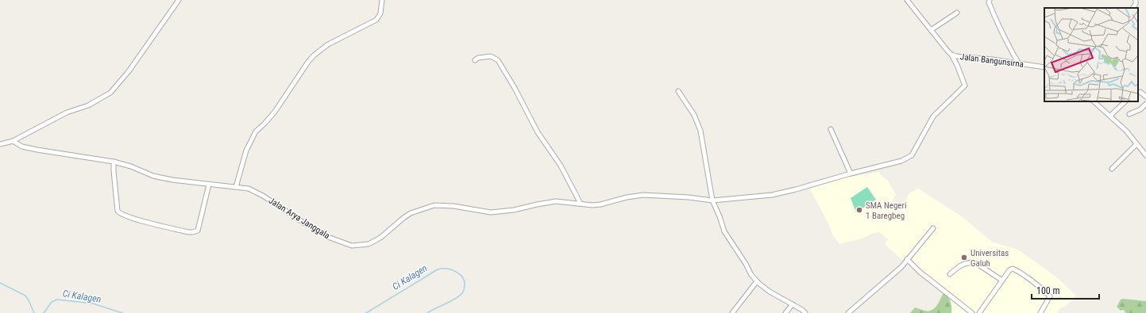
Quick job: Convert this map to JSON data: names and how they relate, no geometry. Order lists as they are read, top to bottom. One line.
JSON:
{"streets":{"street":["Jalan Bangunsirna","Jalan Arya Janggala"]},"crossings":[["Jalan Bangunsirna","Jalan Arya Janggala"]],"water":["Ci Kalagen"],"places":["SMA Negeri 1 Baregbeg","Universitas Galuh"],"scale_bar":"100 m"}
